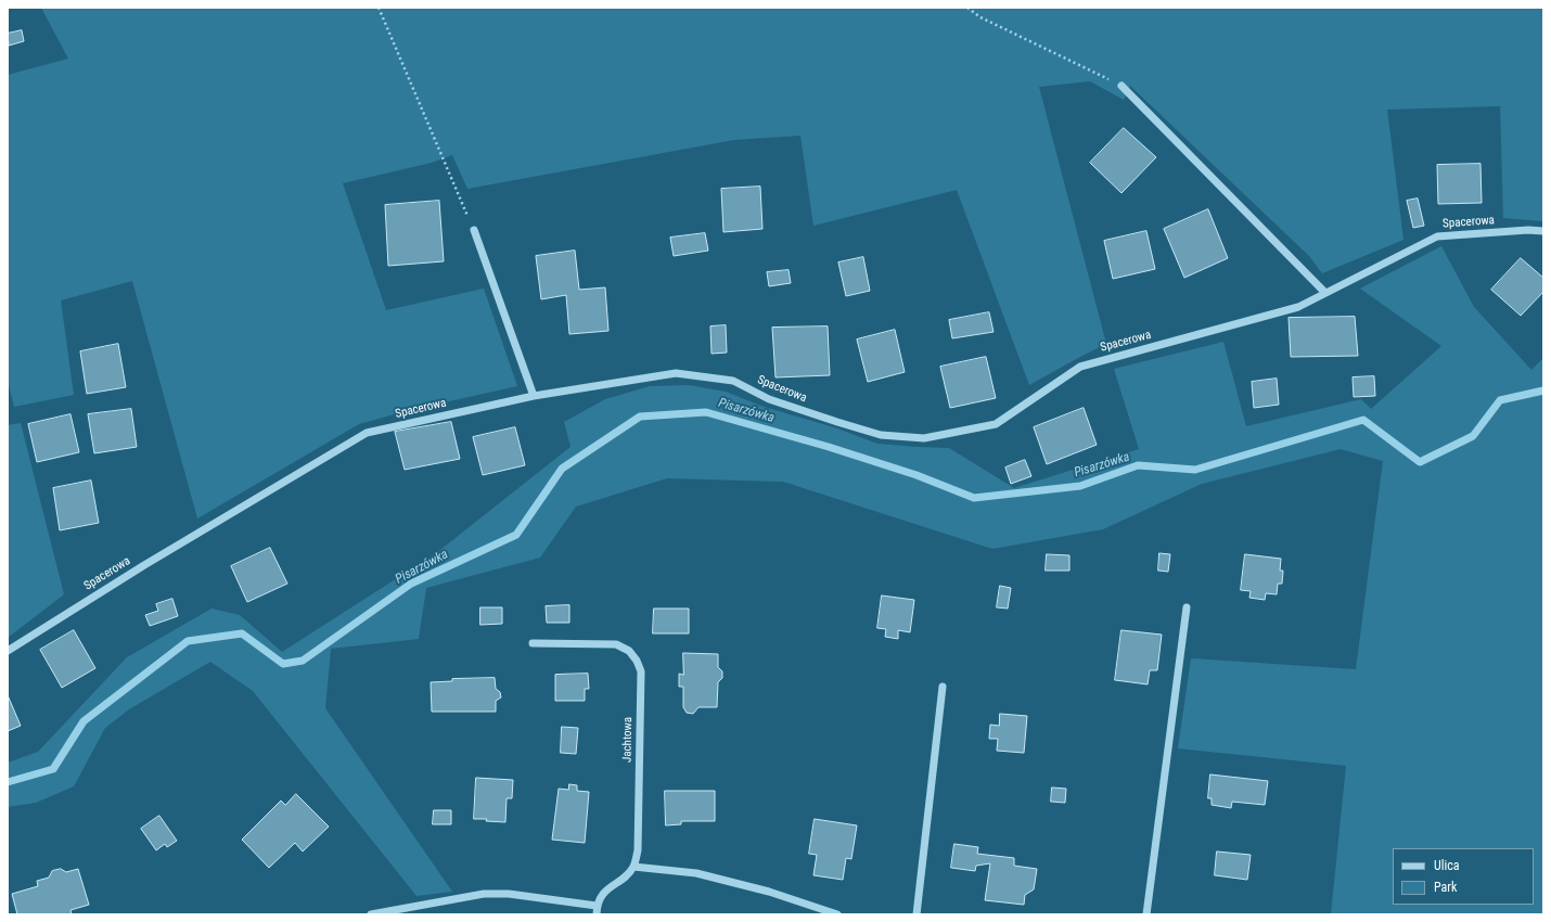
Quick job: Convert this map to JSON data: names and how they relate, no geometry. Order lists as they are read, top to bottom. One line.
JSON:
{"streets":{"street":["Spacerowa","Jachtowa"]},"water":["Pisarzówka"],"legend":["Ulica","Park"]}
